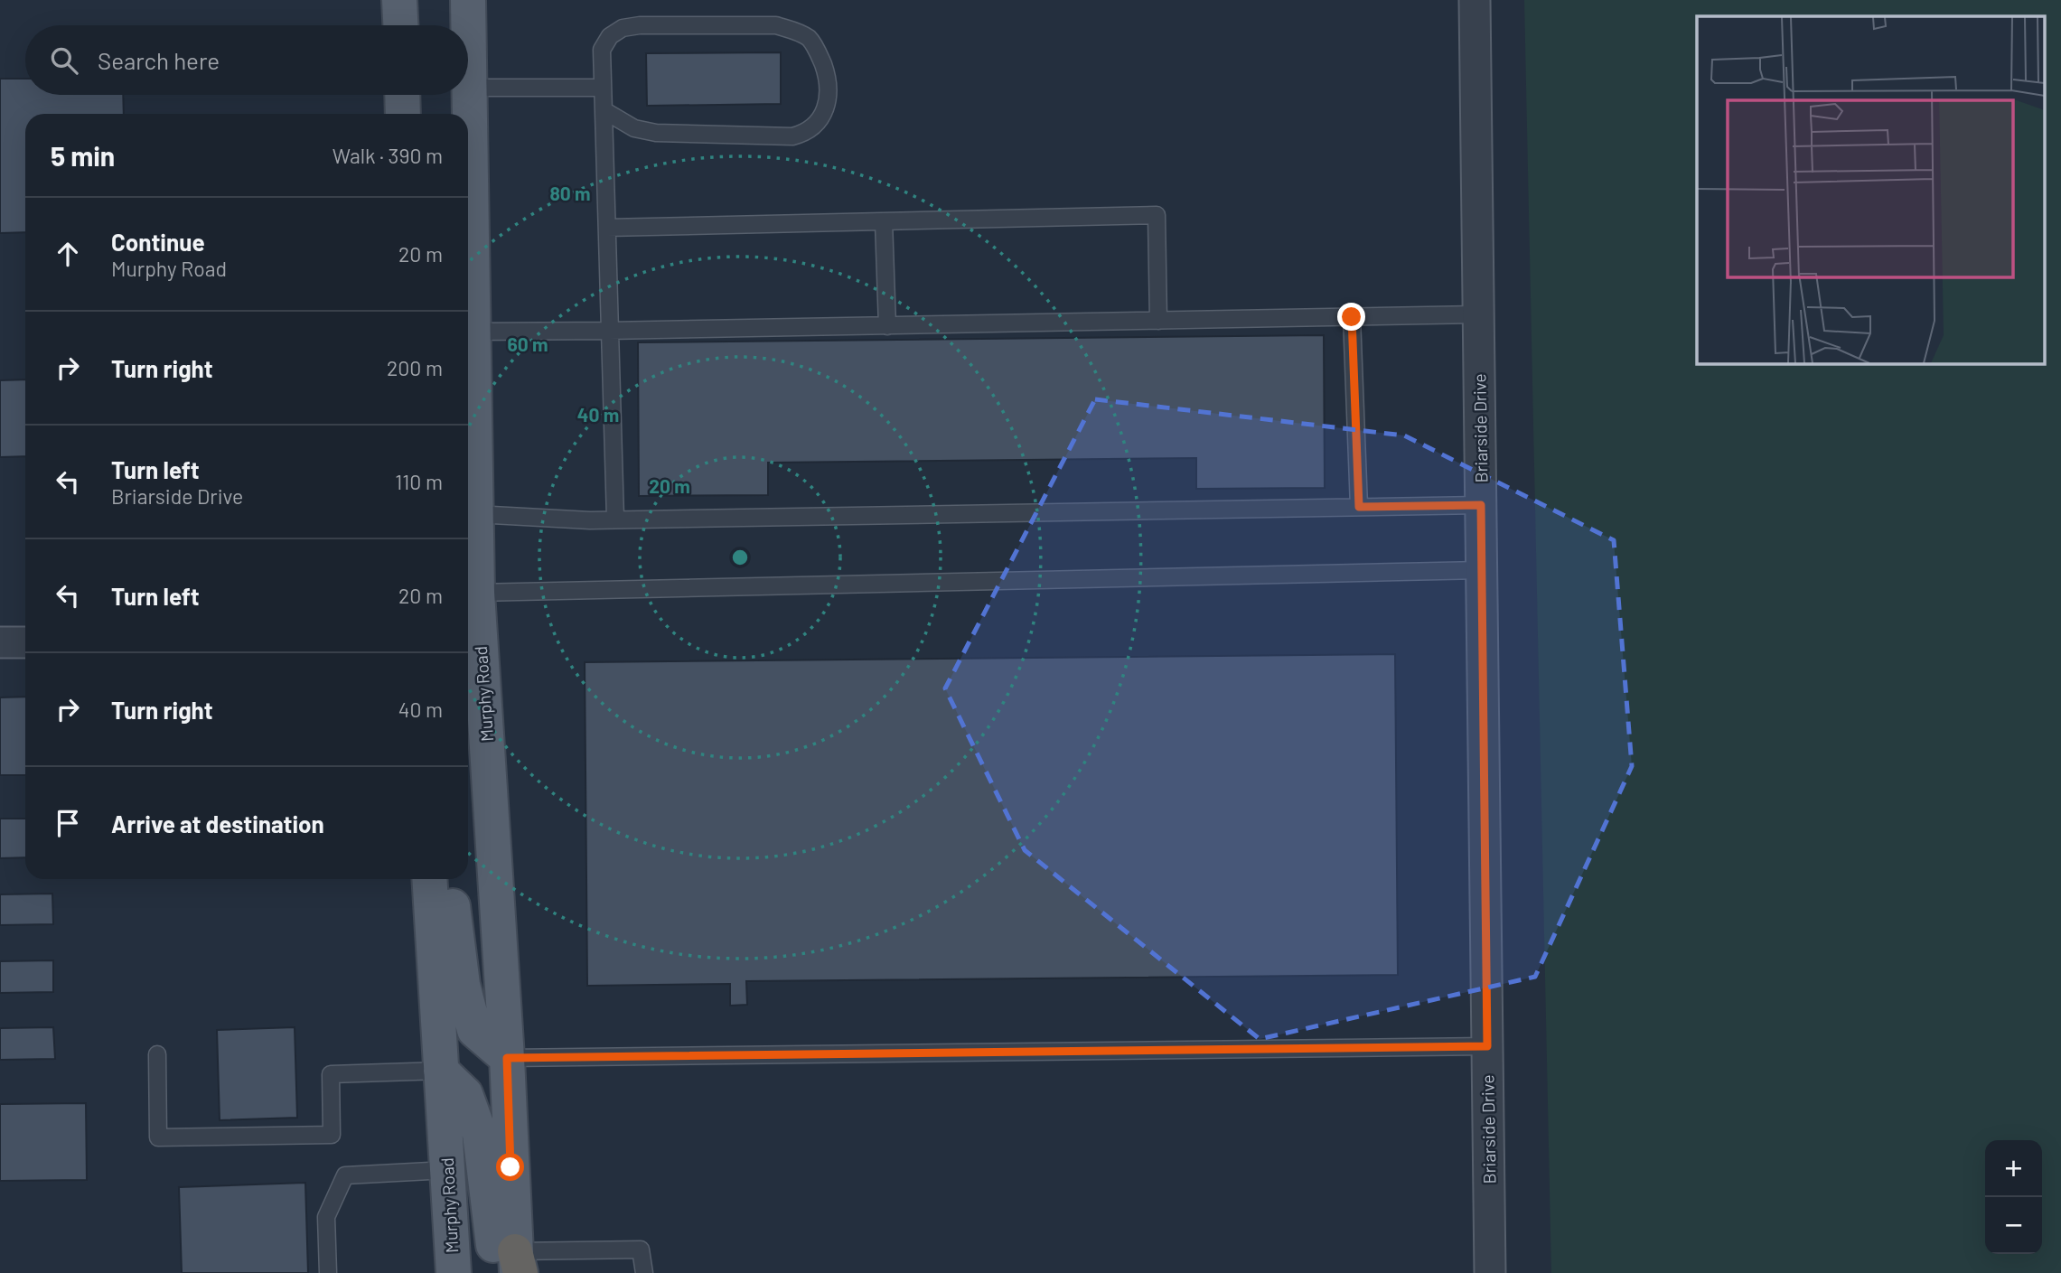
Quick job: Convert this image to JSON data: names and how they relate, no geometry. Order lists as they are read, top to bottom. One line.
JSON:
{"streets":{"main road":["Murphy Road"],"street":["Briarside Drive"]},"page":{"search":"Search here","heading":["5 min","Walk · 390 m"],"list":[["Continue","Murphy Road","20 m"],["Turn right","200 m"],["Turn left","Briarside Drive","110 m"],["Turn left","20 m"],["Turn right","40 m"],"Arrive at destination"],"map_buttons":["+","−"]},"rings":["80 m","60 m","40 m","20 m"]}
